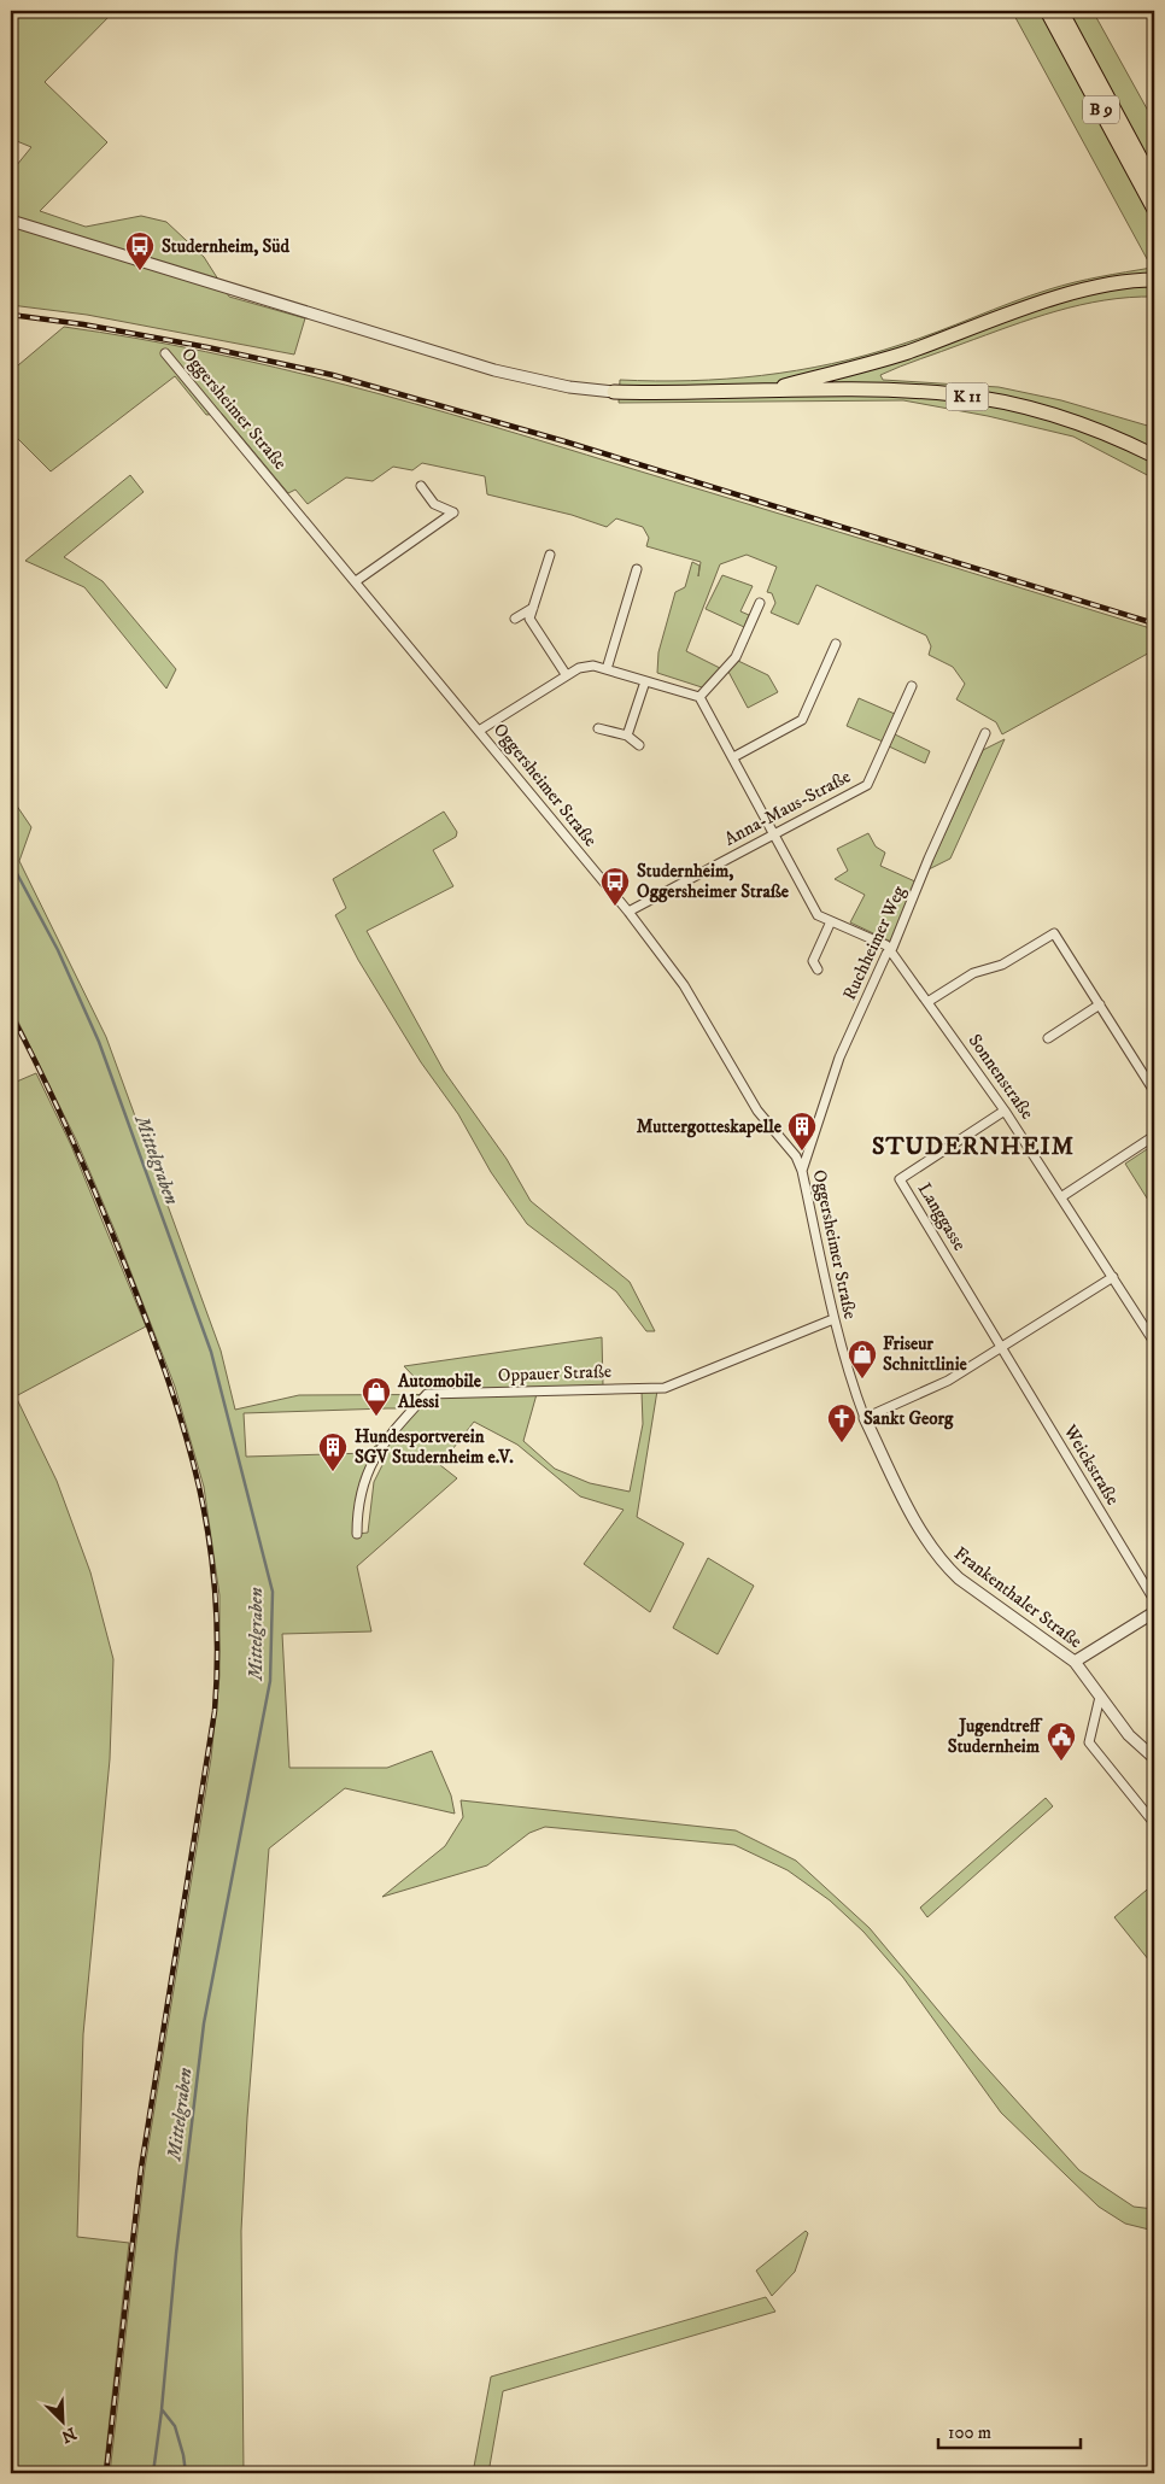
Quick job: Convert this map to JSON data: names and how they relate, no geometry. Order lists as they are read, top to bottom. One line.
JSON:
{"streets":{"highway":["B 9","K 11"],"street":["Oggersheimer Straße","Anna-Maus-Straße","Ruchheimer Weg","Sonnenstraße","Langgasse","Oppauer Straße","Weickstraße","Frankenthaler Straße"]},"crossings":[["Oggersheimer Straße","Anna-Maus-Straße"],["Oggersheimer Straße","Ruchheimer Weg"],["Oggersheimer Straße","Oppauer Straße"],["Oggersheimer Straße","Frankenthaler Straße"],["Anna-Maus-Straße","Sonnenstraße"],["Ruchheimer Weg","Sonnenstraße"],["Sonnenstraße","Langgasse"],["Langgasse","Weickstraße"]],"districts":["STUDERNHEIM"],"water":["Mittelgraben"],"places":{"bus stop":["Studernheim, Süd","Studernheim, Oggersheimer Straße"],"building":["Muttergotteskapelle","Hundesportverein SGV Studernheim e.V."],"shop":["Friseur Schnittlinie","Automobile Alessi"],"church":["Sankt Georg"],"public building":["Jugendtreff Studernheim"]},"scale_bar":"100 m","north":"bottom right"}
